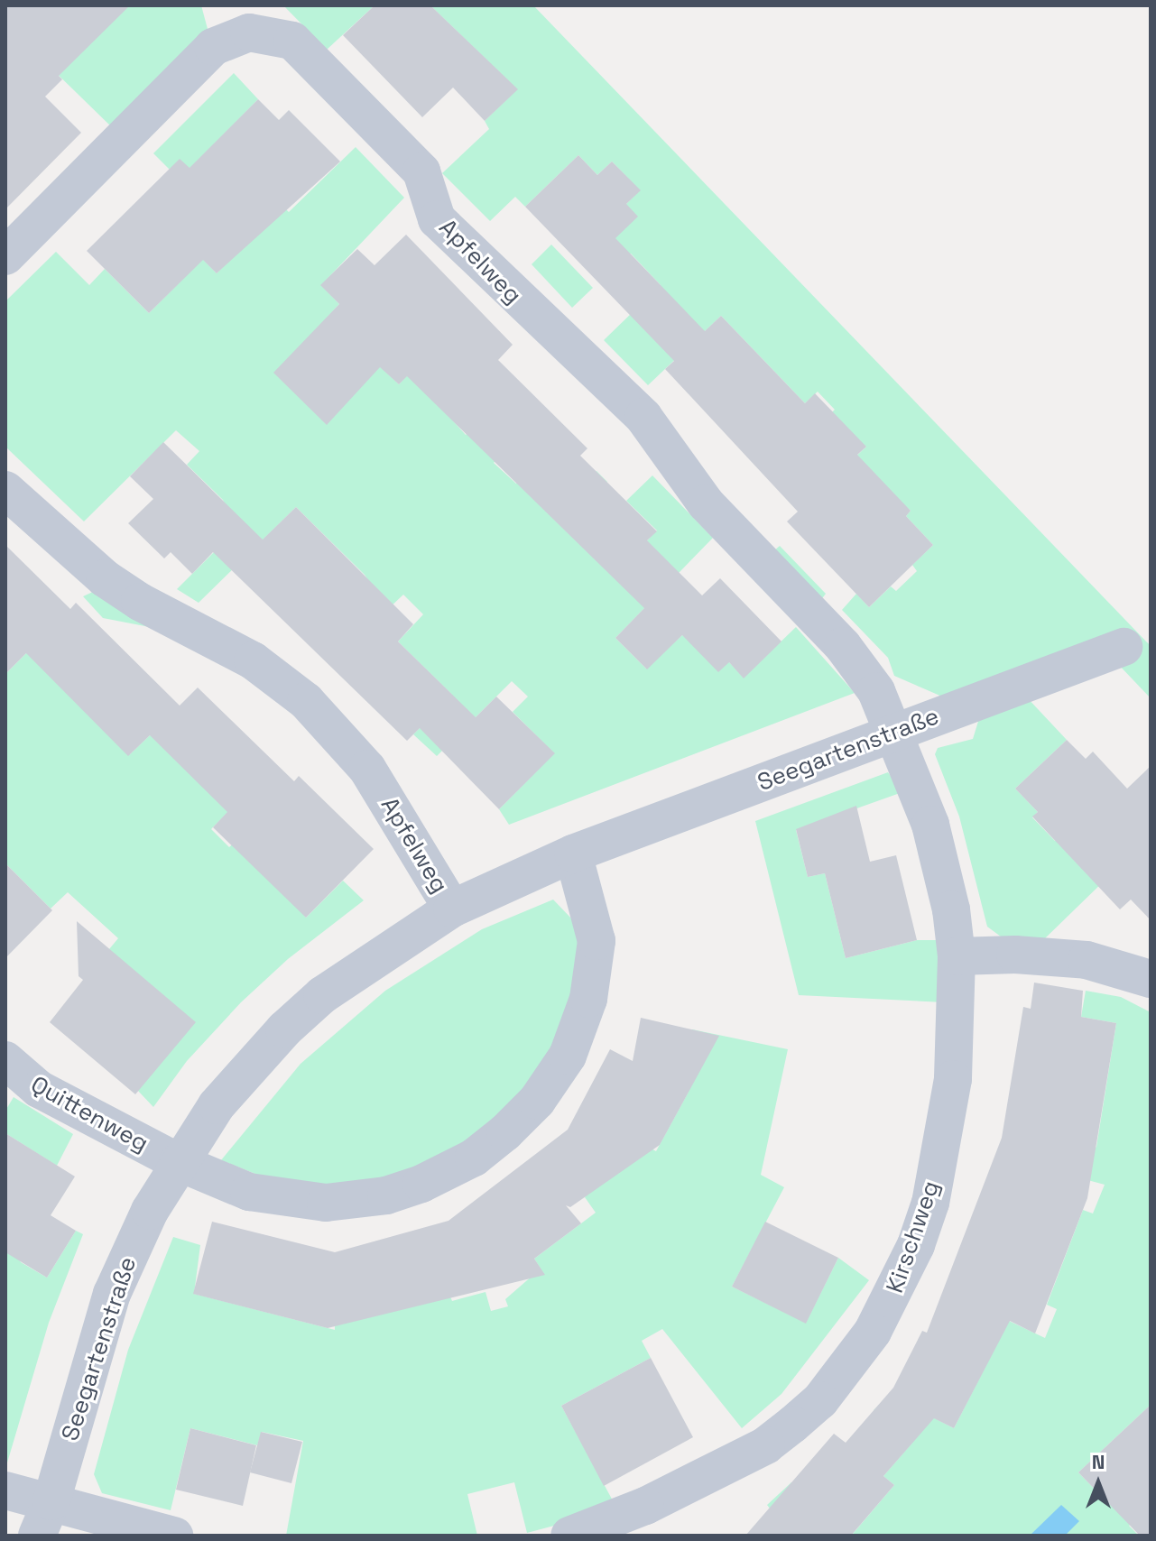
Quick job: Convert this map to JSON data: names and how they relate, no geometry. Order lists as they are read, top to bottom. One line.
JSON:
{"streets":{"street":["Apfelweg","Seegartenstraße","Quittenweg","Kirschweg"]},"crossings":[["Apfelweg","Seegartenstraße"],["Apfelweg","Kirschweg"],["Seegartenstraße","Quittenweg"],["Seegartenstraße","Kirschweg"]],"north":"top"}
